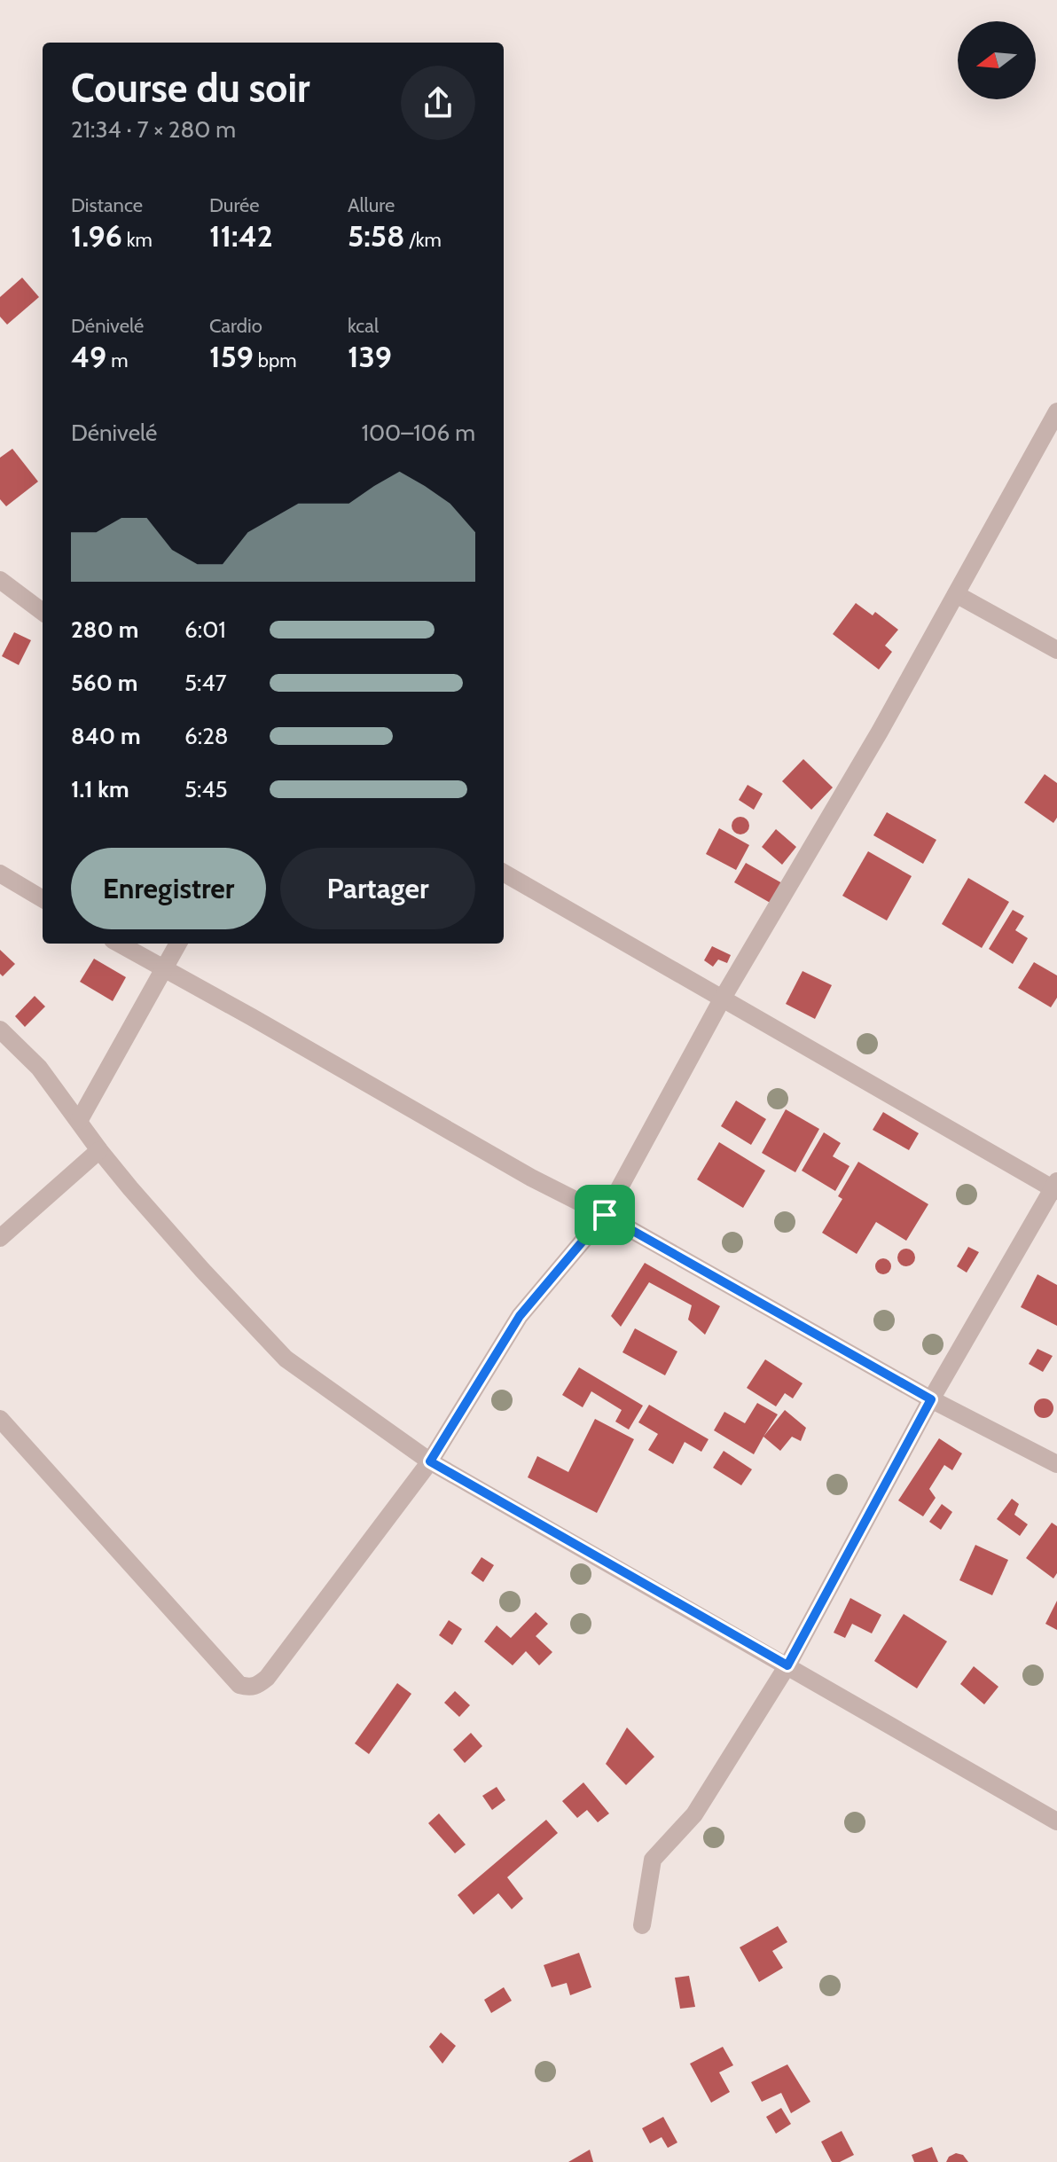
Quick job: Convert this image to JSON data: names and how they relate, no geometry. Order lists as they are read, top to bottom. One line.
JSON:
{"north":"left","page":{"heading":["Course du soir","21:34 · 7 × 280 m"],"stats":[["Distance","1.96 km"],["Durée","11:42"],["Allure","5:58 /km"],["Dénivelé","49 m"],["Cardio","159 bpm"],["kcal","139"]],"chart":["Dénivelé","100–106 m"],"list":[{"name":"280 m","note":"6:01"},{"name":"560 m","note":"5:47"},{"name":"840 m","note":"6:28"},{"name":"1.1 km","note":"5:45"}],"buttons":["Enregistrer","Partager"]}}
